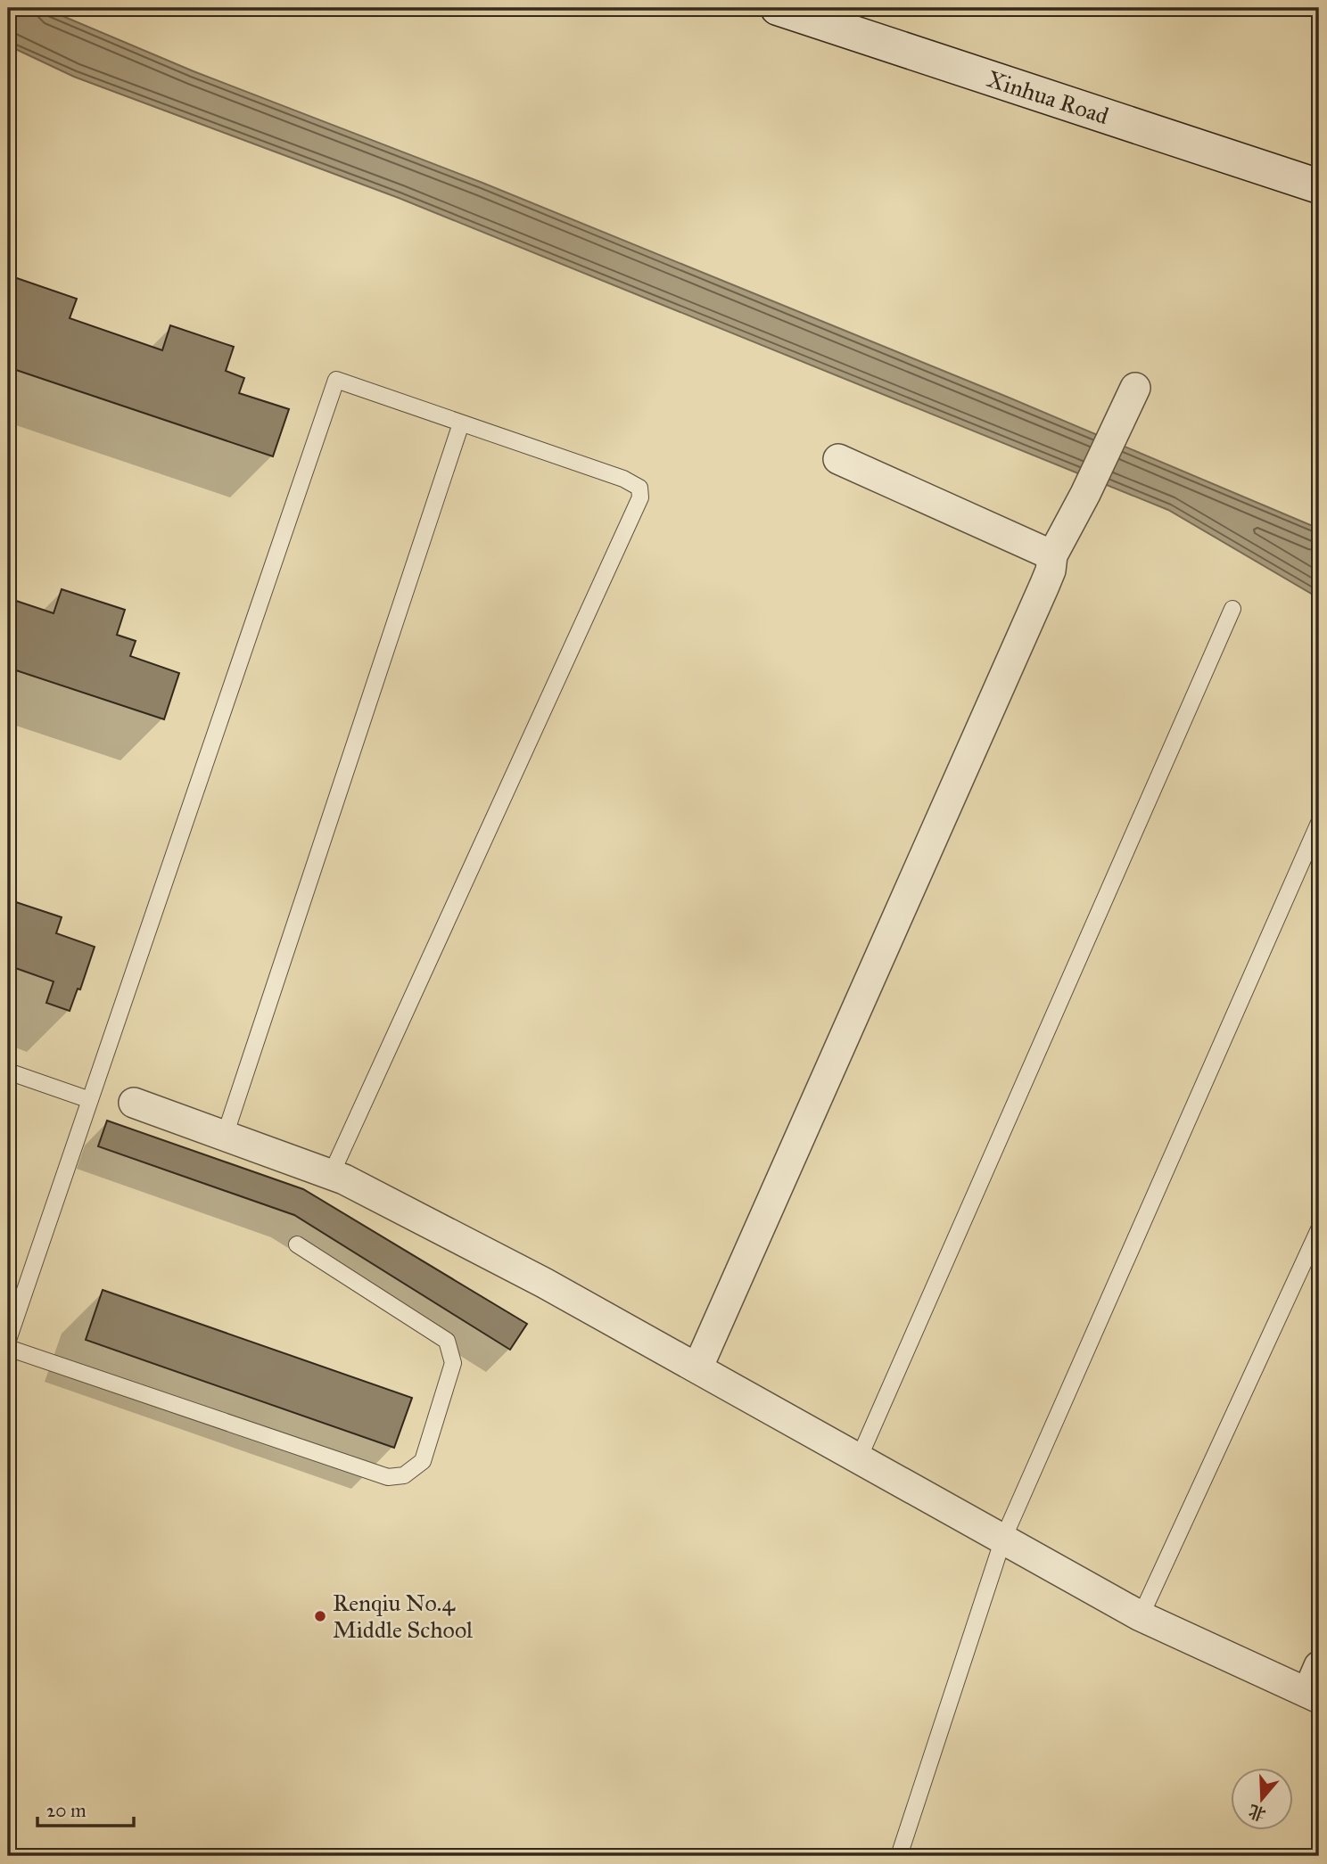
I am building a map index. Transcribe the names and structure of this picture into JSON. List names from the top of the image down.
{
  "streets": {
    "main road": ["Xinhua Road"]
  },
  "places": ["Renqiu No.4 Middle School"],
  "scale_bar": "20 m",
  "north": "bottom"
}
